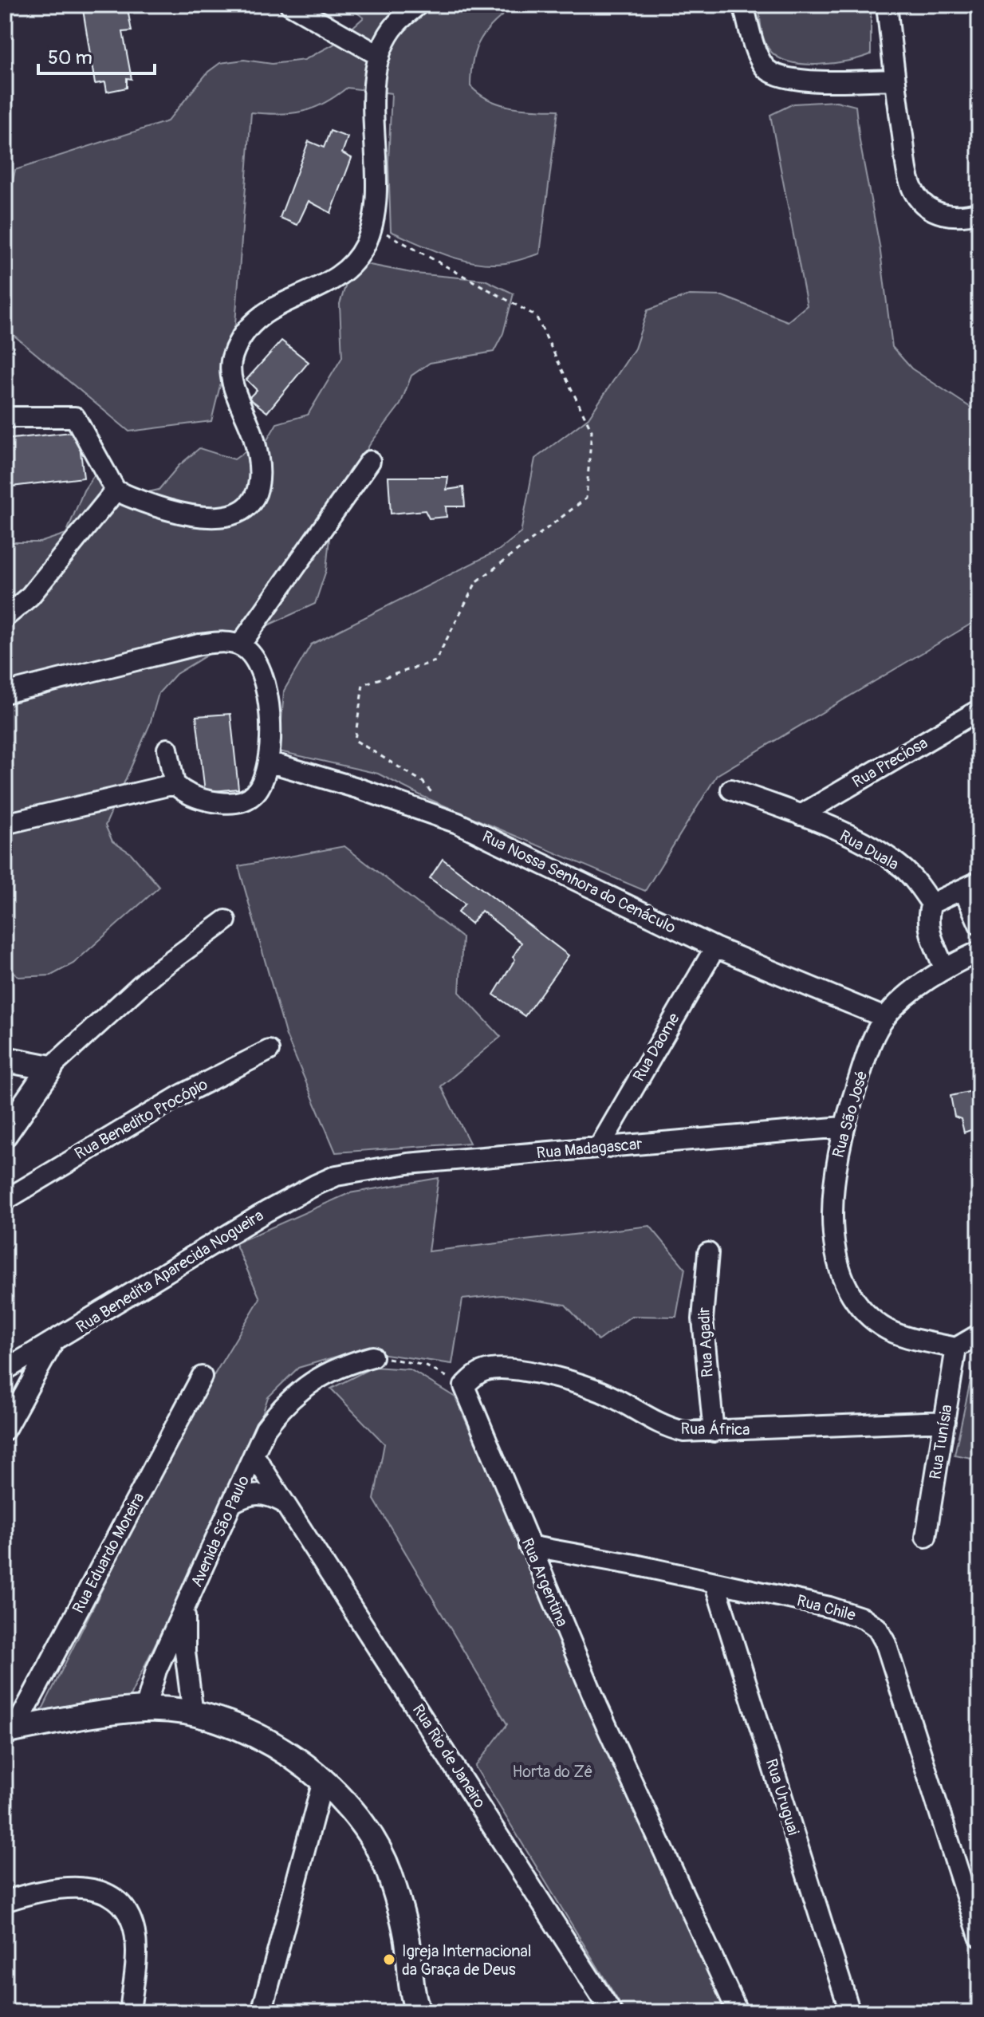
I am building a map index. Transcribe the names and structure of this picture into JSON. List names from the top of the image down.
{
  "streets": {
    "street": [
      "Rua Preciosa",
      "Rua Duala",
      "Rua Nossa Senhora do Cenáculo",
      "Rua Daome",
      "Rua São José",
      "Rua Benedito Procópio",
      "Rua Madagascar",
      "Rua Benedita Aparecida Nogueira",
      "Rua Agadir",
      "Rua África",
      "Rua Tunísia",
      "Avenida São Paulo",
      "Rua Eduardo Moreira",
      "Rua Argentina",
      "Rua Chile",
      "Rua Rio de Janeiro",
      "Rua Uruguai"
    ]
  },
  "crossings": [
    ["Rua Preciosa", "Rua Duala"],
    ["Rua Nossa Senhora do Cenáculo", "Rua Daome"],
    ["Rua Nossa Senhora do Cenáculo", "Rua São José"],
    ["Rua Daome", "Rua Madagascar"],
    ["Rua São José", "Rua Madagascar"],
    ["Rua São José", "Rua Tunísia"],
    ["Rua Madagascar", "Rua Benedita Aparecida Nogueira"],
    ["Rua Agadir", "Rua África"],
    ["Rua África", "Rua Tunísia"],
    ["Rua África", "Rua Argentina"],
    ["Avenida São Paulo", "Rua Rio de Janeiro"],
    ["Rua Argentina", "Rua Chile"],
    ["Rua Chile", "Rua Uruguai"]
  ],
  "parks": ["Horta do Zê"],
  "places": ["Igreja Internacional da Graça de Deus"],
  "scale_bar": "50 m"
}
